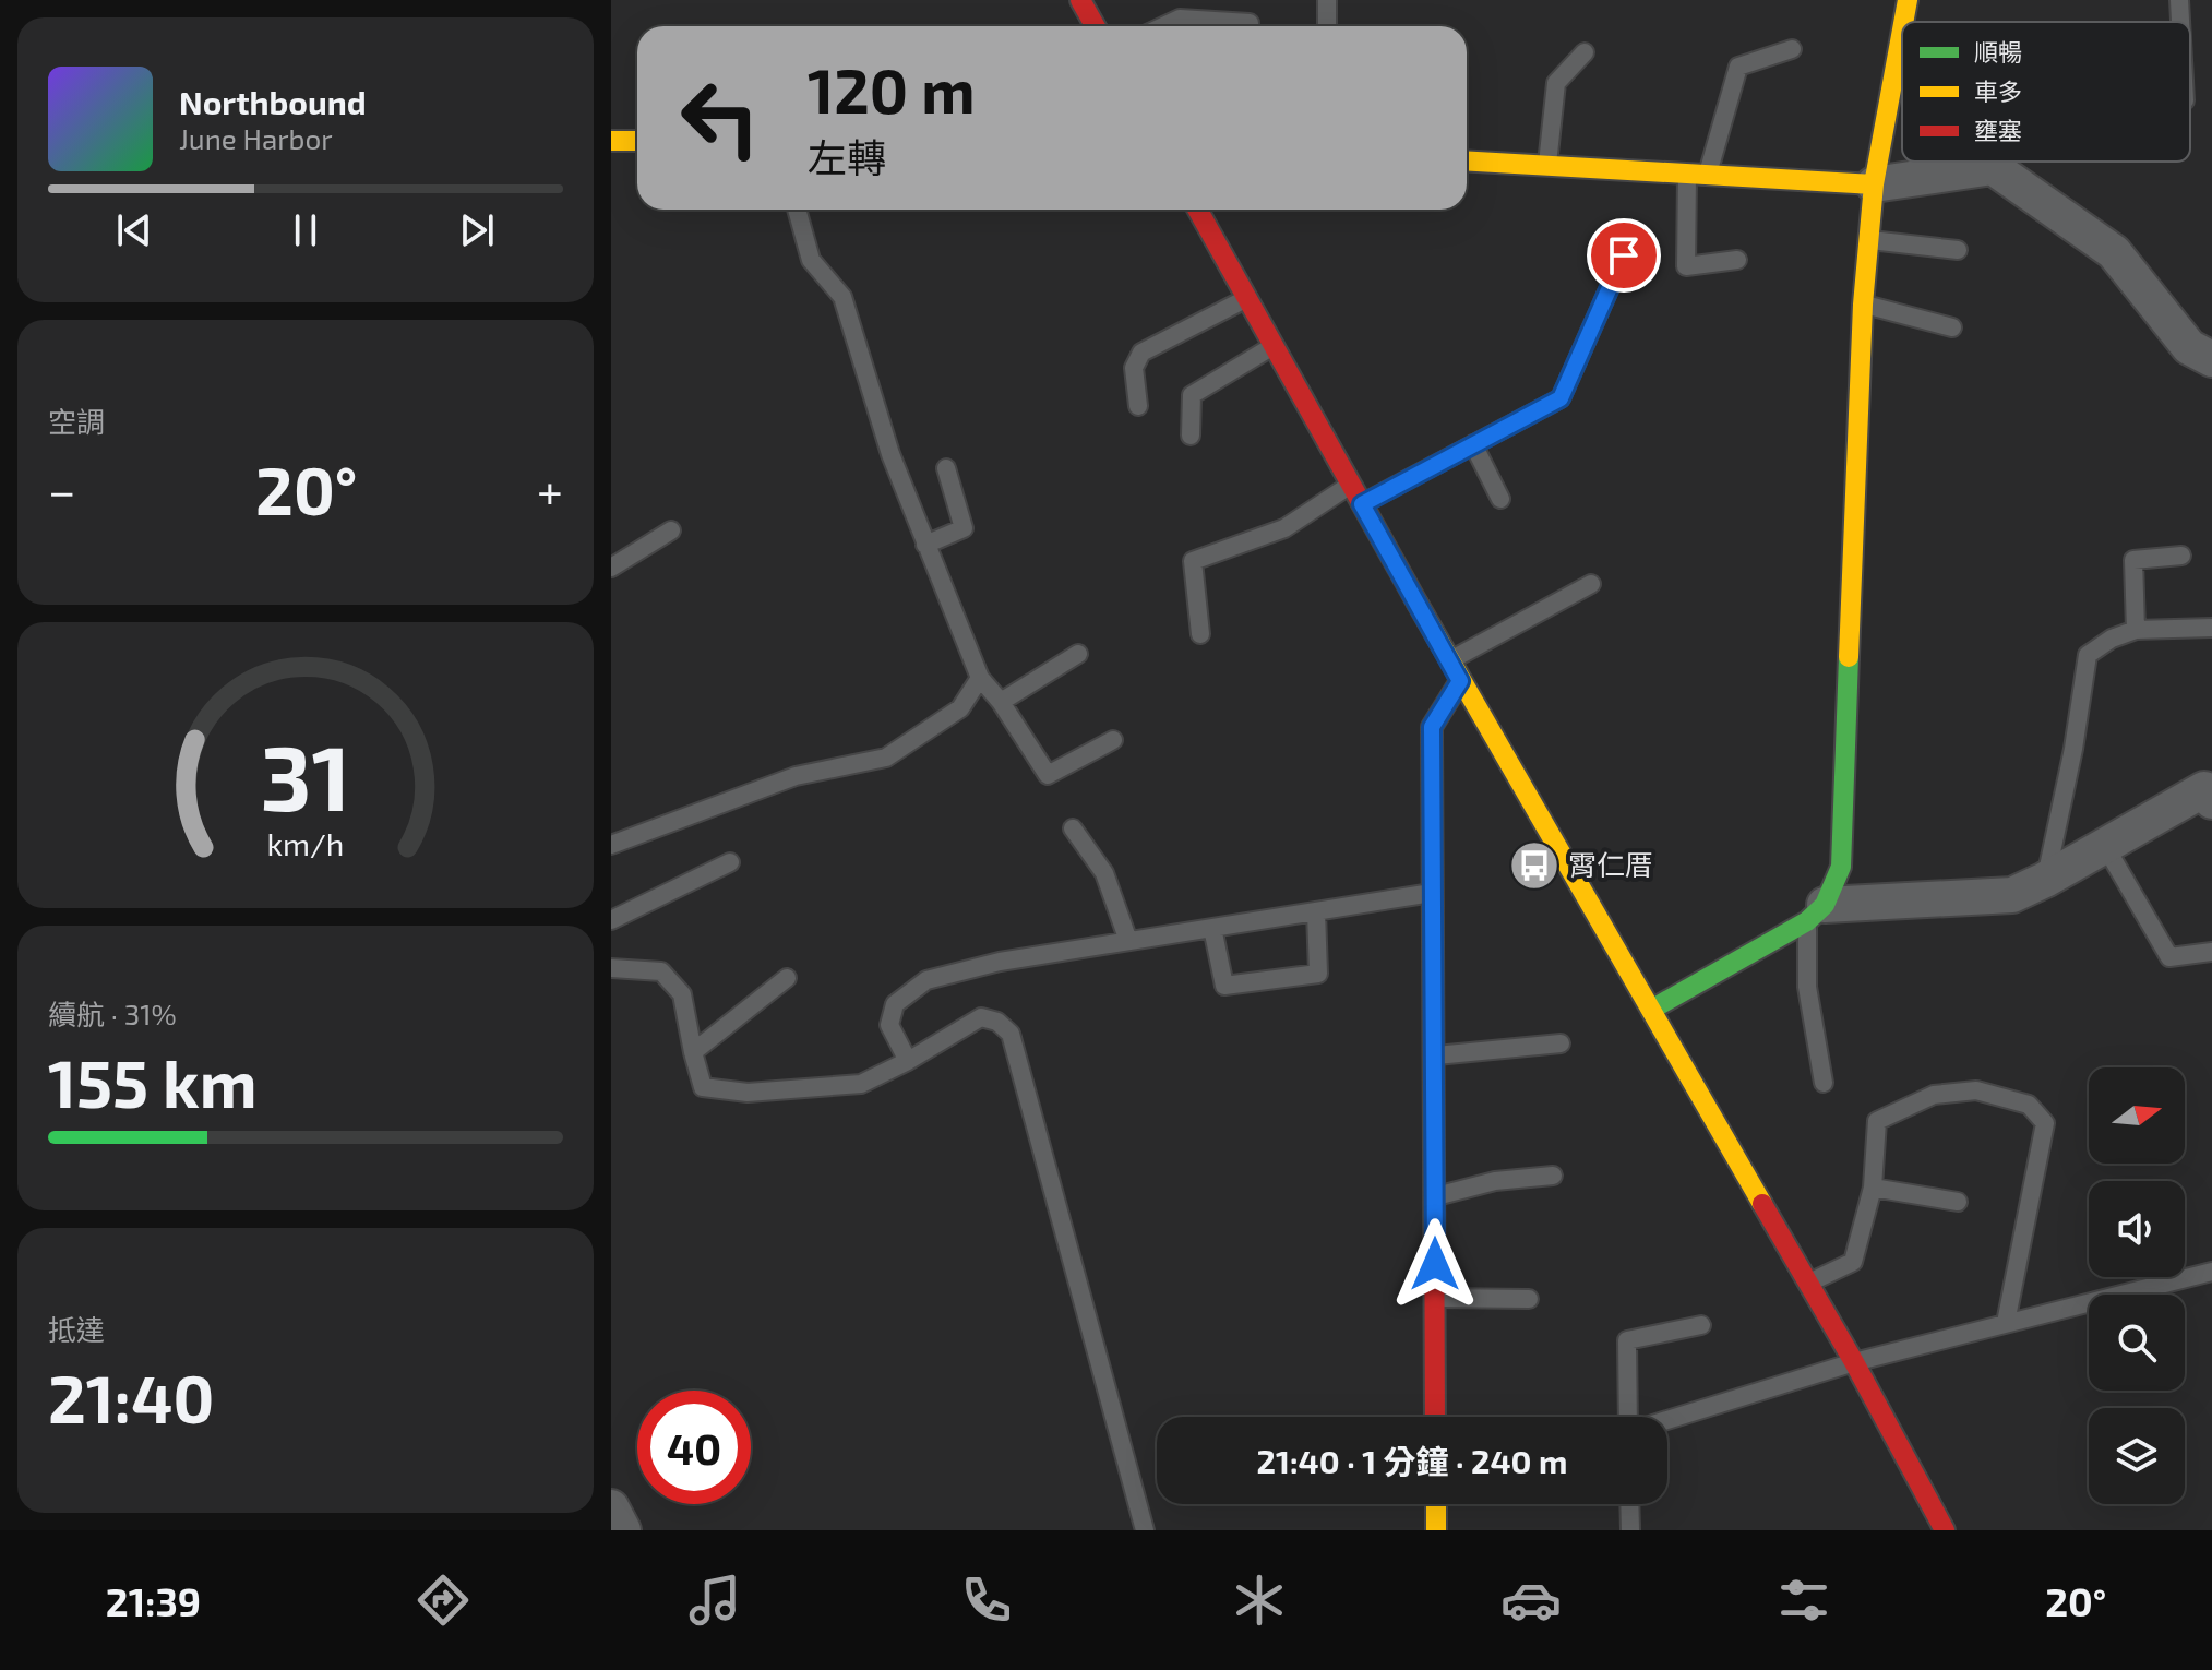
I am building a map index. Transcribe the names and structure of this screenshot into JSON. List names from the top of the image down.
{
  "places": {
    "bus stop": ["霄仁厝"]
  },
  "legend": ["順暢", "車多", "壅塞"],
  "north": "right",
  "page": {
    "turn": ["120 m", "左轉"],
    "song": ["Northbound", "June Harbor"],
    "tile": [
      "空調",
      ["續航 · 31%", "155 km"],
      ["抵達", "21:40"]
    ],
    "heat": ["−", "20°", "+"],
    "limit": "40",
    "trip": "21:40 · 1 分鐘 · 240 m",
    "tabs": ["21:39", "20°"],
    "gauge": ["31", "km/h"]
  }
}
